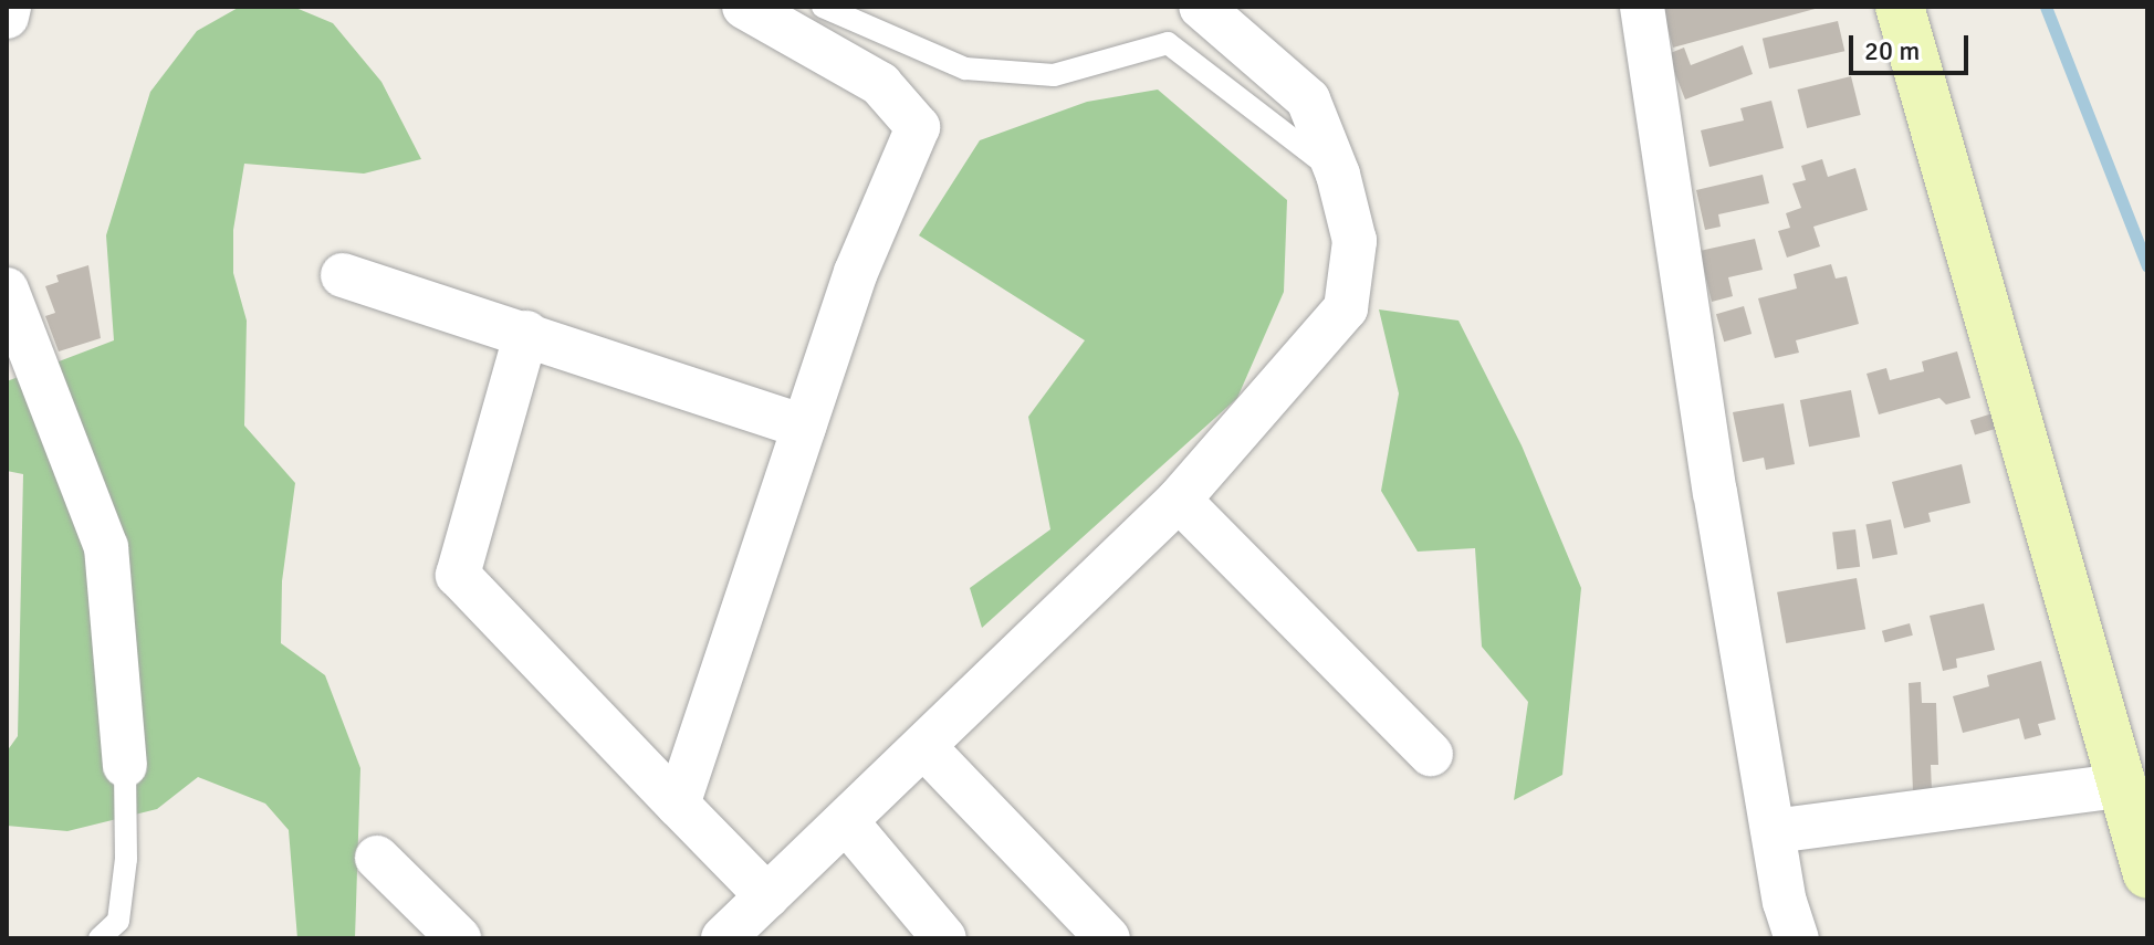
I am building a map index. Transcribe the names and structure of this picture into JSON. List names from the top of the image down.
{
  "scale_bar": "20 m"
}
